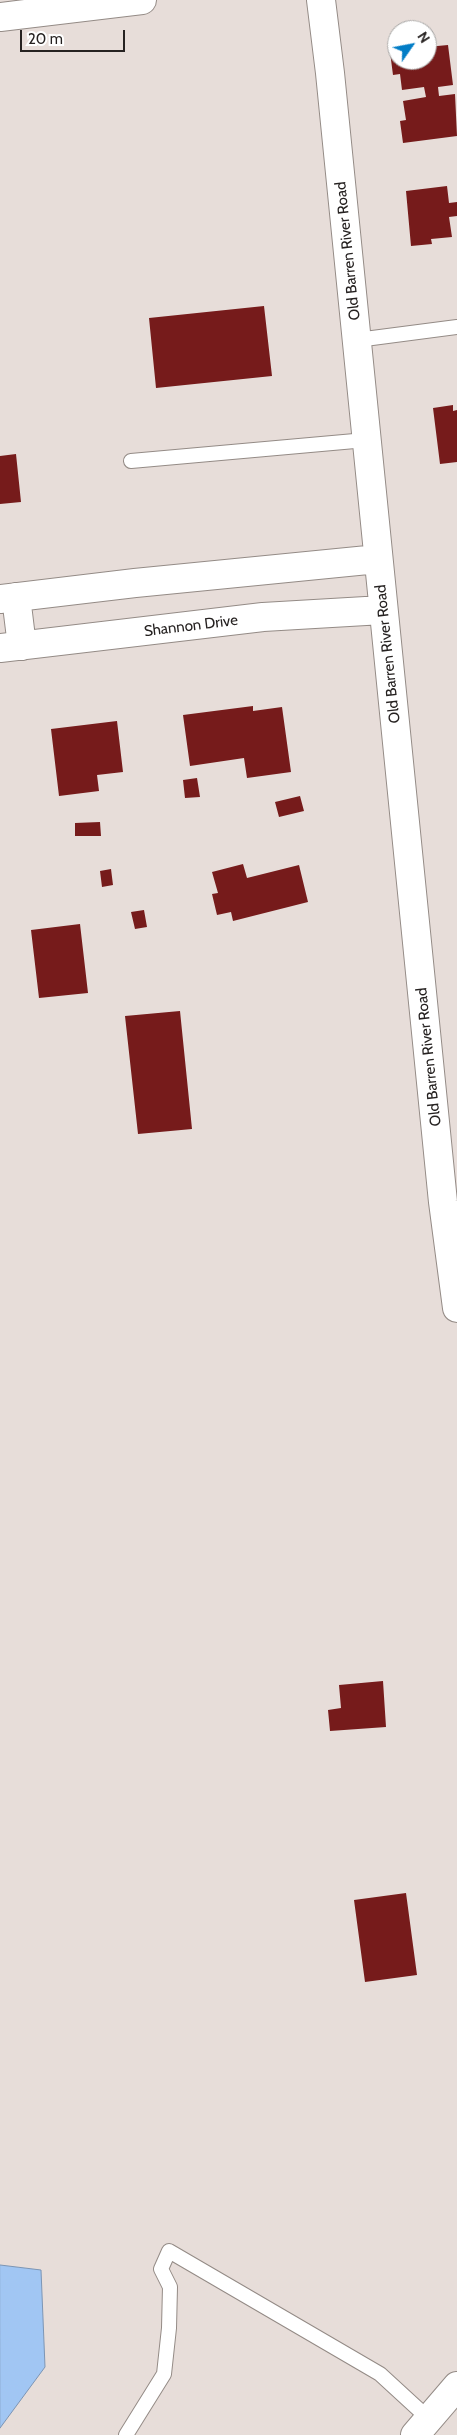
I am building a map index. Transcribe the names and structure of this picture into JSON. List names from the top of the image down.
{
  "streets": {
    "street": ["Old Barren River Road", "Shannon Drive"]
  },
  "crossings": [
    ["Old Barren River Road", "Shannon Drive"]
  ],
  "scale_bar": "20 m",
  "north": "top right"
}
